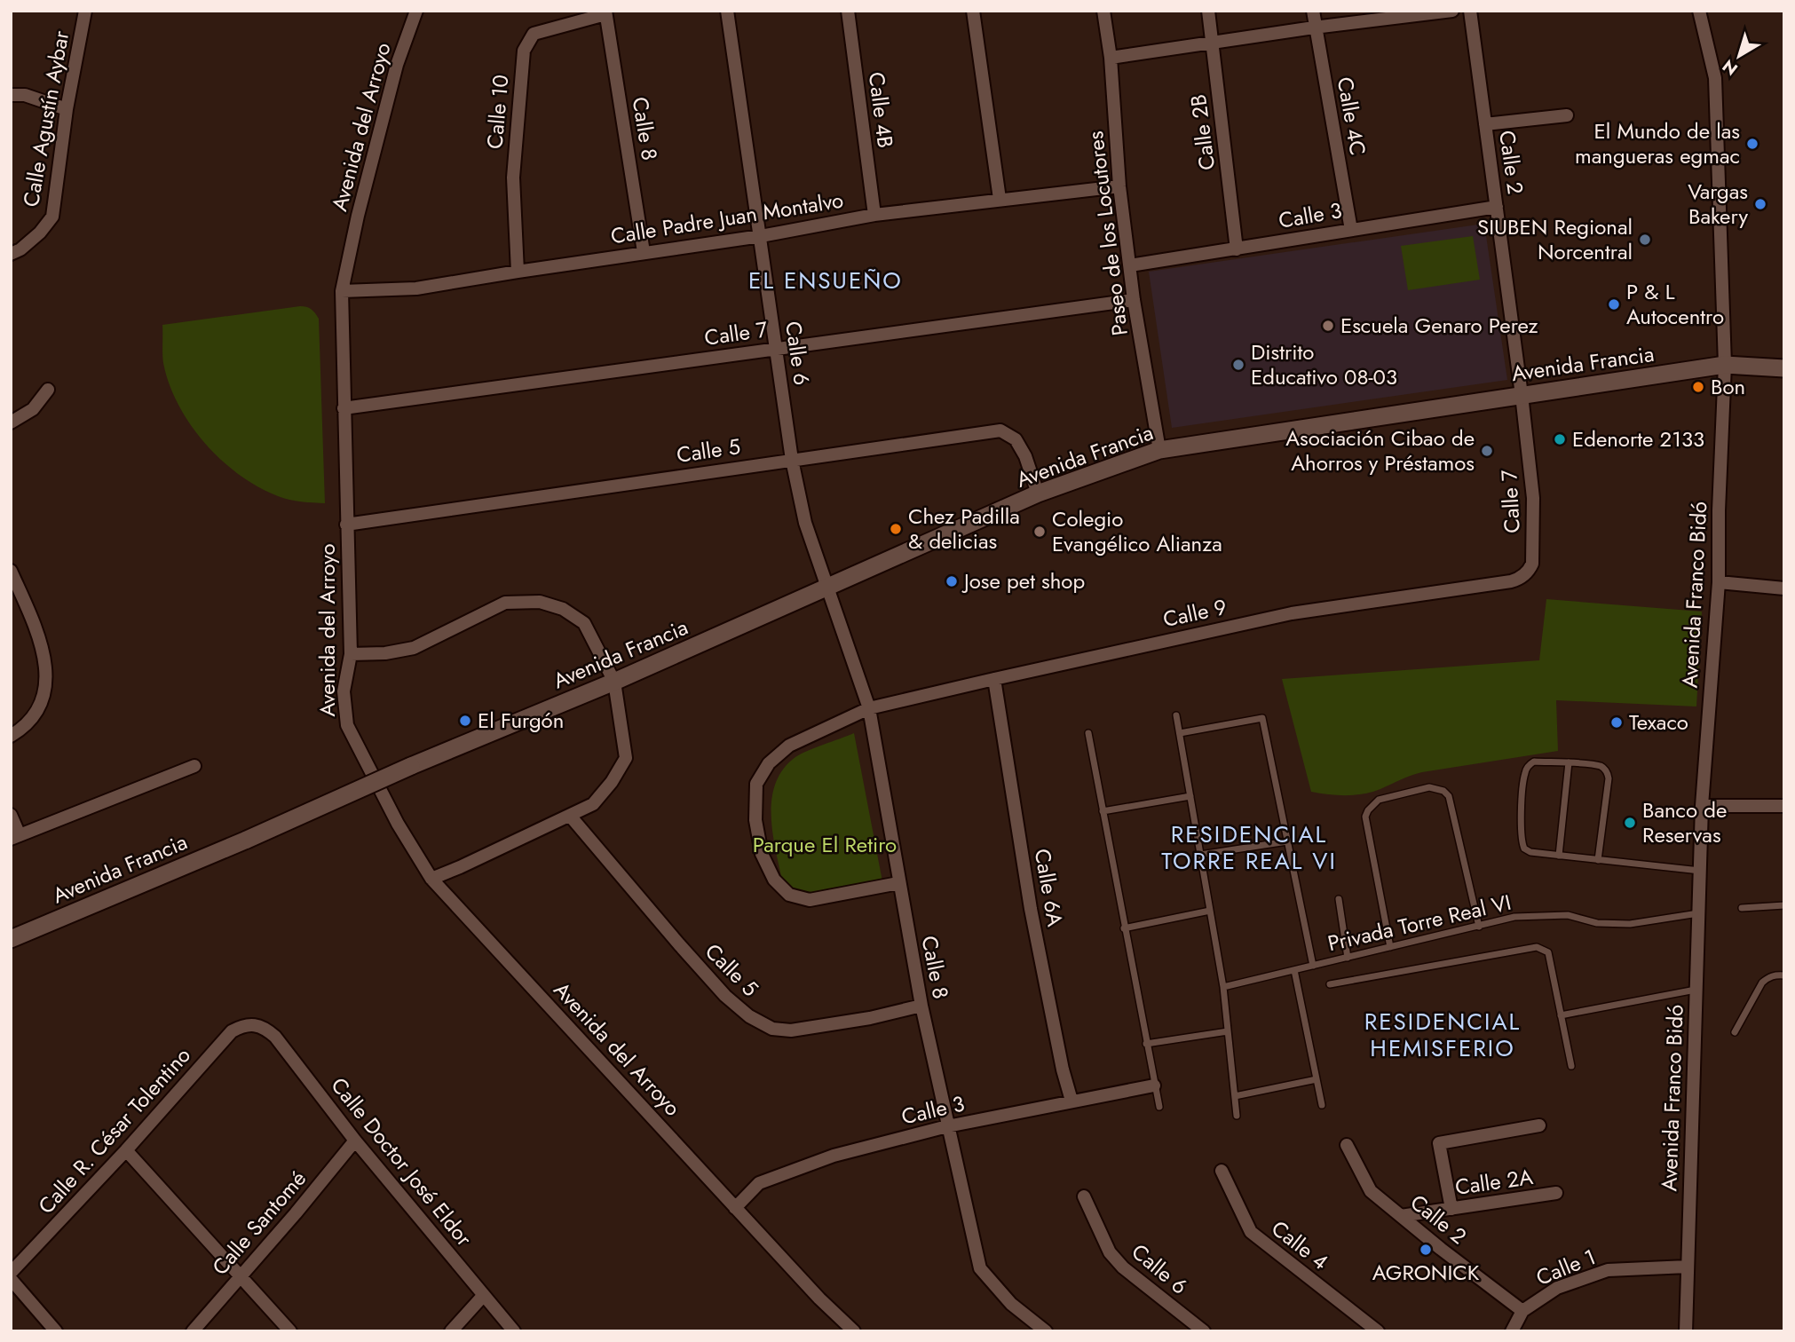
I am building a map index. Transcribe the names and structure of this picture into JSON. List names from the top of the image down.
{
  "streets": {
    "main road": ["Avenida Francia"],
    "street": [
      "Calle 4B",
      "Calle 10",
      "Calle 4C",
      "Calle Agustín Aybar",
      "Avenida del Arroyo",
      "Calle 8",
      "Calle 2B",
      "Calle 2",
      "Calle 3",
      "Calle Padre Juan Montalvo",
      "Paseo de los Locutores",
      "Calle 7",
      "Calle 6",
      "Calle 5",
      "Avenida Franco Bidó",
      "Calle 9",
      "Calle 6A",
      "Calle R. César Tolentino",
      "Calle Doctor José Eldor",
      "Calle 2A",
      "Calle Santomé",
      "Calle 4",
      "Calle 1"
    ],
    "lane": ["Privada Torre Real VI"]
  },
  "crossings": [
    ["Calle 4B", "Calle Padre Juan Montalvo"],
    ["Calle 10", "Calle 8"],
    ["Calle 10", "Calle Padre Juan Montalvo"],
    ["Calle 4C", "Calle 3"],
    ["Avenida del Arroyo", "Calle 3"],
    ["Avenida del Arroyo", "Calle Padre Juan Montalvo"],
    ["Avenida del Arroyo", "Calle 7"],
    ["Avenida del Arroyo", "Calle 5"],
    ["Calle 8", "Calle 3"],
    ["Calle 8", "Calle Padre Juan Montalvo"],
    ["Calle 8", "Calle 6"],
    ["Calle 8", "Avenida Francia"],
    ["Calle 8", "Calle 5"],
    ["Calle 8", "Calle 9"],
    ["Calle 2B", "Calle 3"],
    ["Calle 2", "Calle 3"],
    ["Calle 2", "Calle 7"],
    ["Calle 2", "Avenida Francia"],
    ["Calle 2", "Calle 2A"],
    ["Calle 2", "Calle 1"],
    ["Calle 3", "Paseo de los Locutores"],
    ["Calle 3", "Calle 6A"],
    ["Calle Padre Juan Montalvo", "Paseo de los Locutores"],
    ["Calle Padre Juan Montalvo", "Calle 6"],
    ["Paseo de los Locutores", "Calle 7"],
    ["Paseo de los Locutores", "Avenida Francia"],
    ["Calle 7", "Calle 6"],
    ["Calle 7", "Avenida Francia"],
    ["Calle 7", "Calle 9"],
    ["Calle 6", "Avenida Francia"],
    ["Calle 6", "Calle 5"],
    ["Avenida Francia", "Calle 5"],
    ["Avenida Francia", "Avenida Franco Bidó"],
    ["Avenida Franco Bidó", "Privada Torre Real VI"],
    ["Avenida Franco Bidó", "Calle 1"],
    ["Calle 9", "Calle 6A"],
    ["Calle R. César Tolentino", "Calle Doctor José Eldor"],
    ["Calle Doctor José Eldor", "Calle Santomé"]
  ],
  "districts": ["EL ENSUEÑO", "RESIDENCIAL TORRE REAL VI", "RESIDENCIAL HEMISFERIO"],
  "parks": ["Parque El Retiro"],
  "places": [
    "El Mundo de las mangueras egmac",
    "Vargas Bakery",
    "SIUBEN Regional Norcentral",
    "P & L Autocentro",
    "Escuela Genaro Perez",
    "Distrito Educativo 08-03",
    "Bon",
    "Edenorte 2133",
    "Asociación Cibao de Ahorros y Préstamos",
    "Chez Padilla & delicias",
    "Colegio Evangélico Alianza",
    "Jose pet shop",
    "El Furgón",
    "Texaco",
    "Banco de Reservas",
    "AGRONICK"
  ],
  "north": "bottom left"
}
